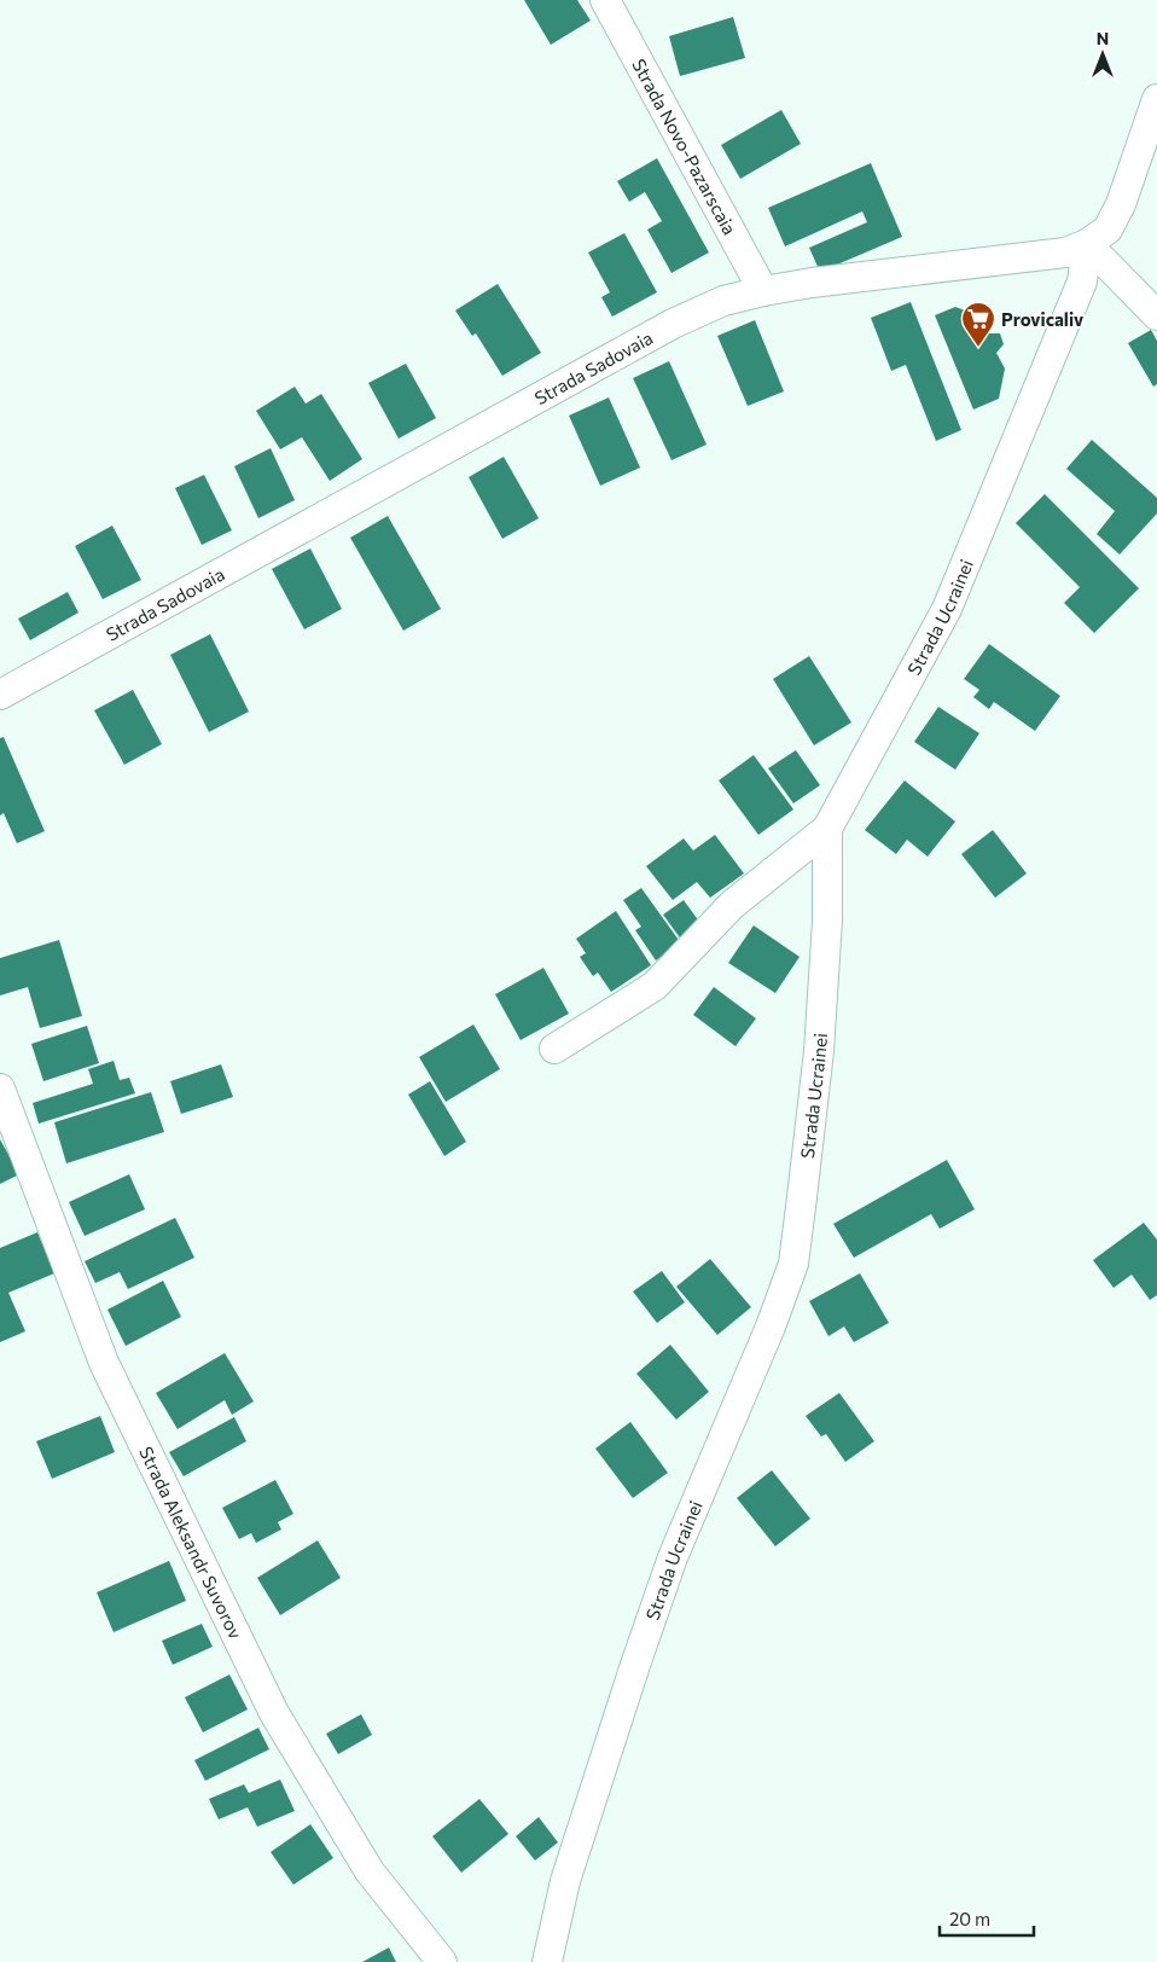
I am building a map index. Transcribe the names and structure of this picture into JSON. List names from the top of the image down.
{
  "streets": {
    "street": [
      "Strada Novo-Pazarscaia",
      "Strada Sadovaia",
      "Strada Ucrainei",
      "Strada Aleksandr Suvorov"
    ]
  },
  "crossings": [
    ["Strada Novo-Pazarscaia", "Strada Sadovaia"],
    ["Strada Sadovaia", "Strada Ucrainei"]
  ],
  "places": {
    "supermarket": ["Provicaliv"]
  },
  "scale_bar": "20 m",
  "north": "top"
}
